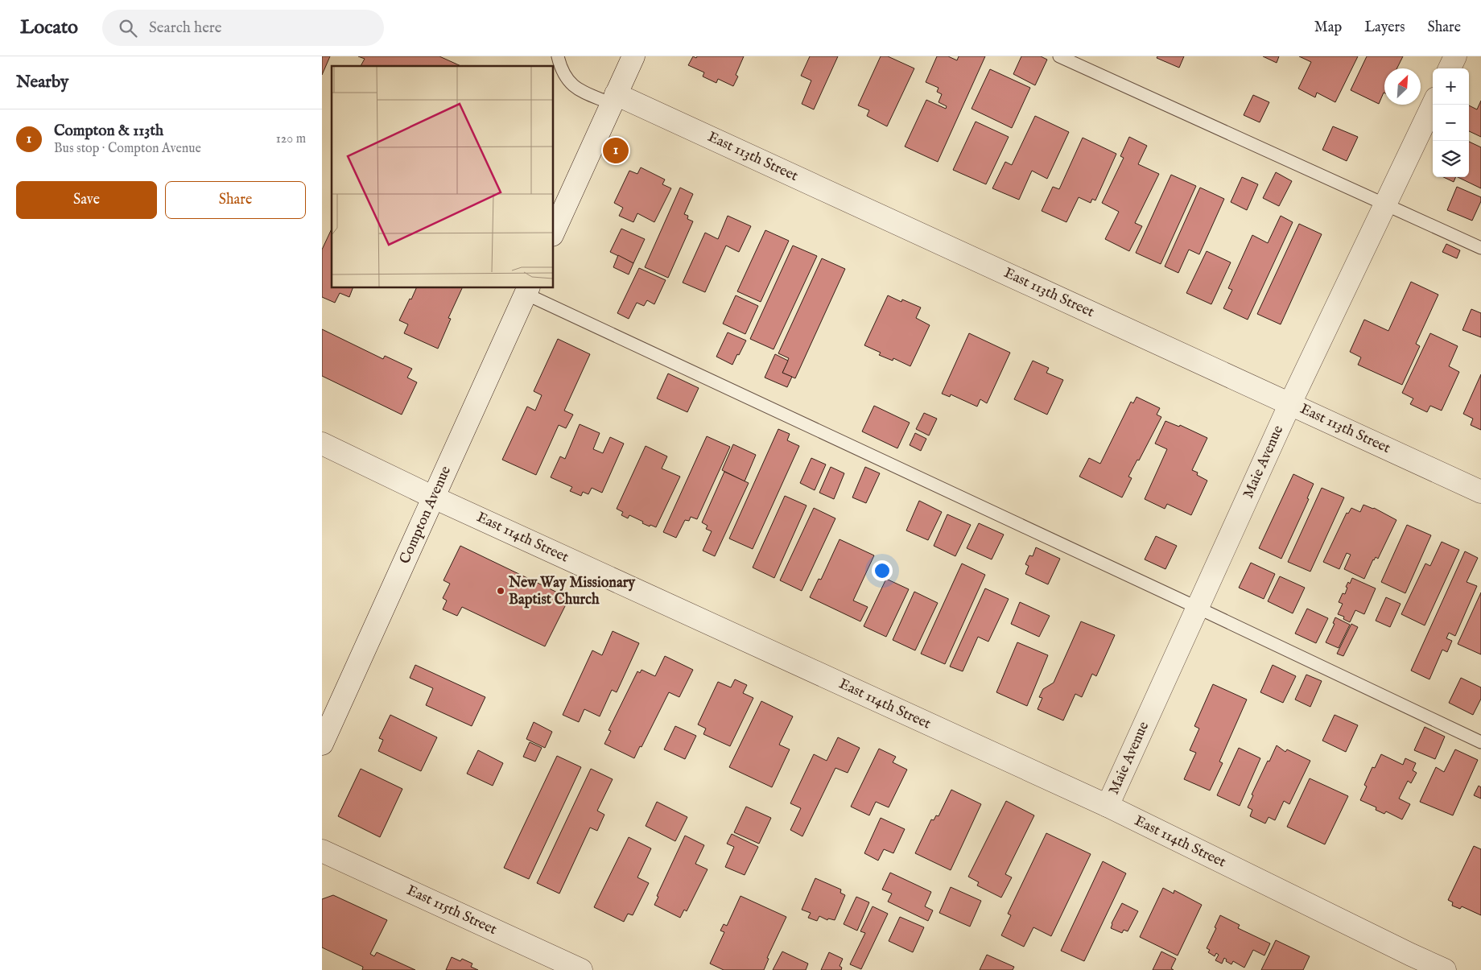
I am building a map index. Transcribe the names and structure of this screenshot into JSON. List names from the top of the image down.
{
  "streets": {
    "street": [
      "East 113th Street",
      "Maie Avenue",
      "Compton Avenue",
      "East 114th Street",
      "East 115th Street"
    ]
  },
  "crossings": [
    ["East 113th Street", "Maie Avenue"],
    ["Maie Avenue", "East 114th Street"],
    ["Compton Avenue", "East 114th Street"]
  ],
  "places": ["New Way Missionary Baptist Church"],
  "north": "top right",
  "page": {
    "header": "Locato",
    "search": "Search here",
    "nav": ["Map", "Layers", "Share"],
    "heading": "Nearby",
    "map_buttons": ["+", "−"],
    "list": [
      {
        "mark": "1",
        "name": "Compton & 113th",
        "note": "Bus stop · Compton Avenue",
        "value": "120 m"
      }
    ],
    "pins": "1",
    "buttons": ["Save", "Share"]
  }
}
